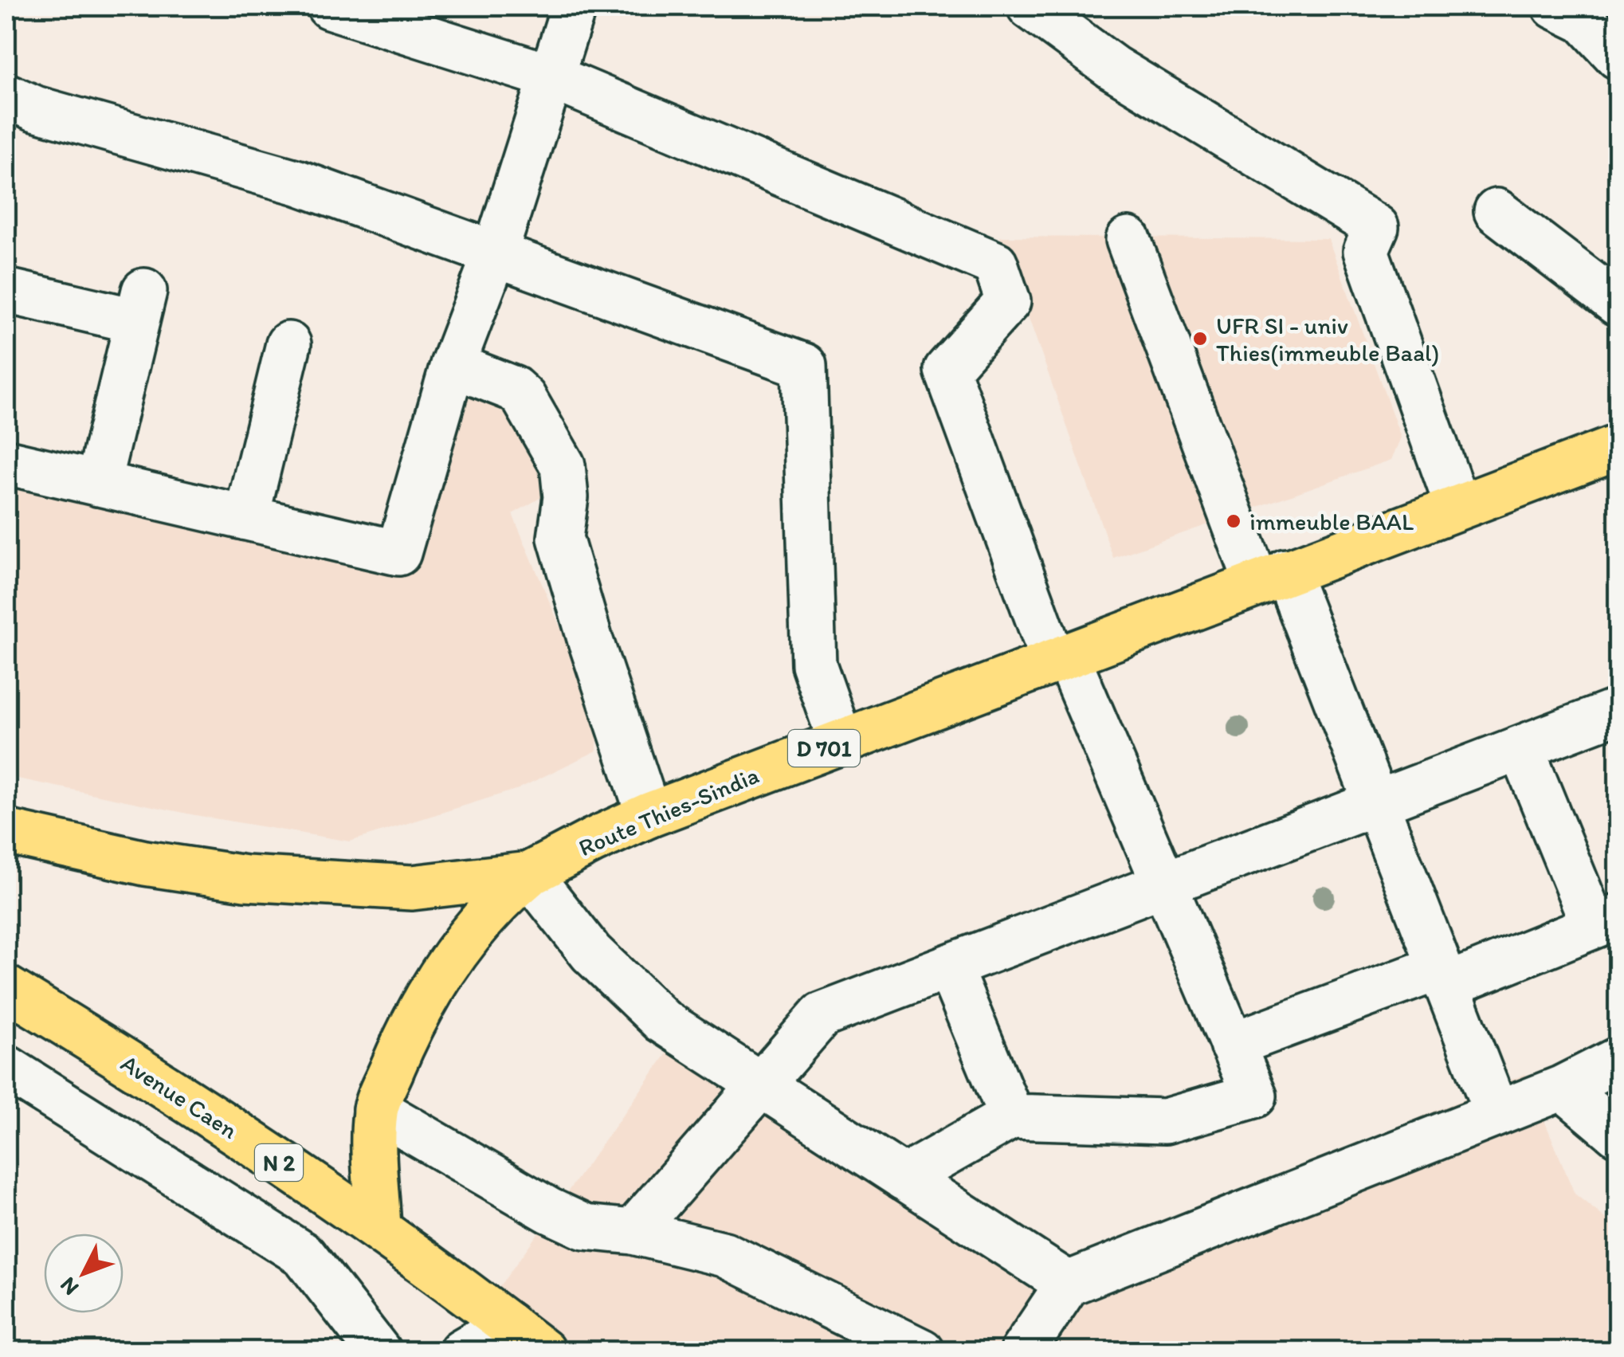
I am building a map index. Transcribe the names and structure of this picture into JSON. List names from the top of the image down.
{
  "streets": {
    "main road": [
      "D 701",
      "Route Thies-Sindia",
      "Avenue Caen",
      "N 2"
    ]
  },
  "places": ["UFR SI - univ Thies(immeuble Baal)", "immeuble BAAL"],
  "north": "bottom left"
}
